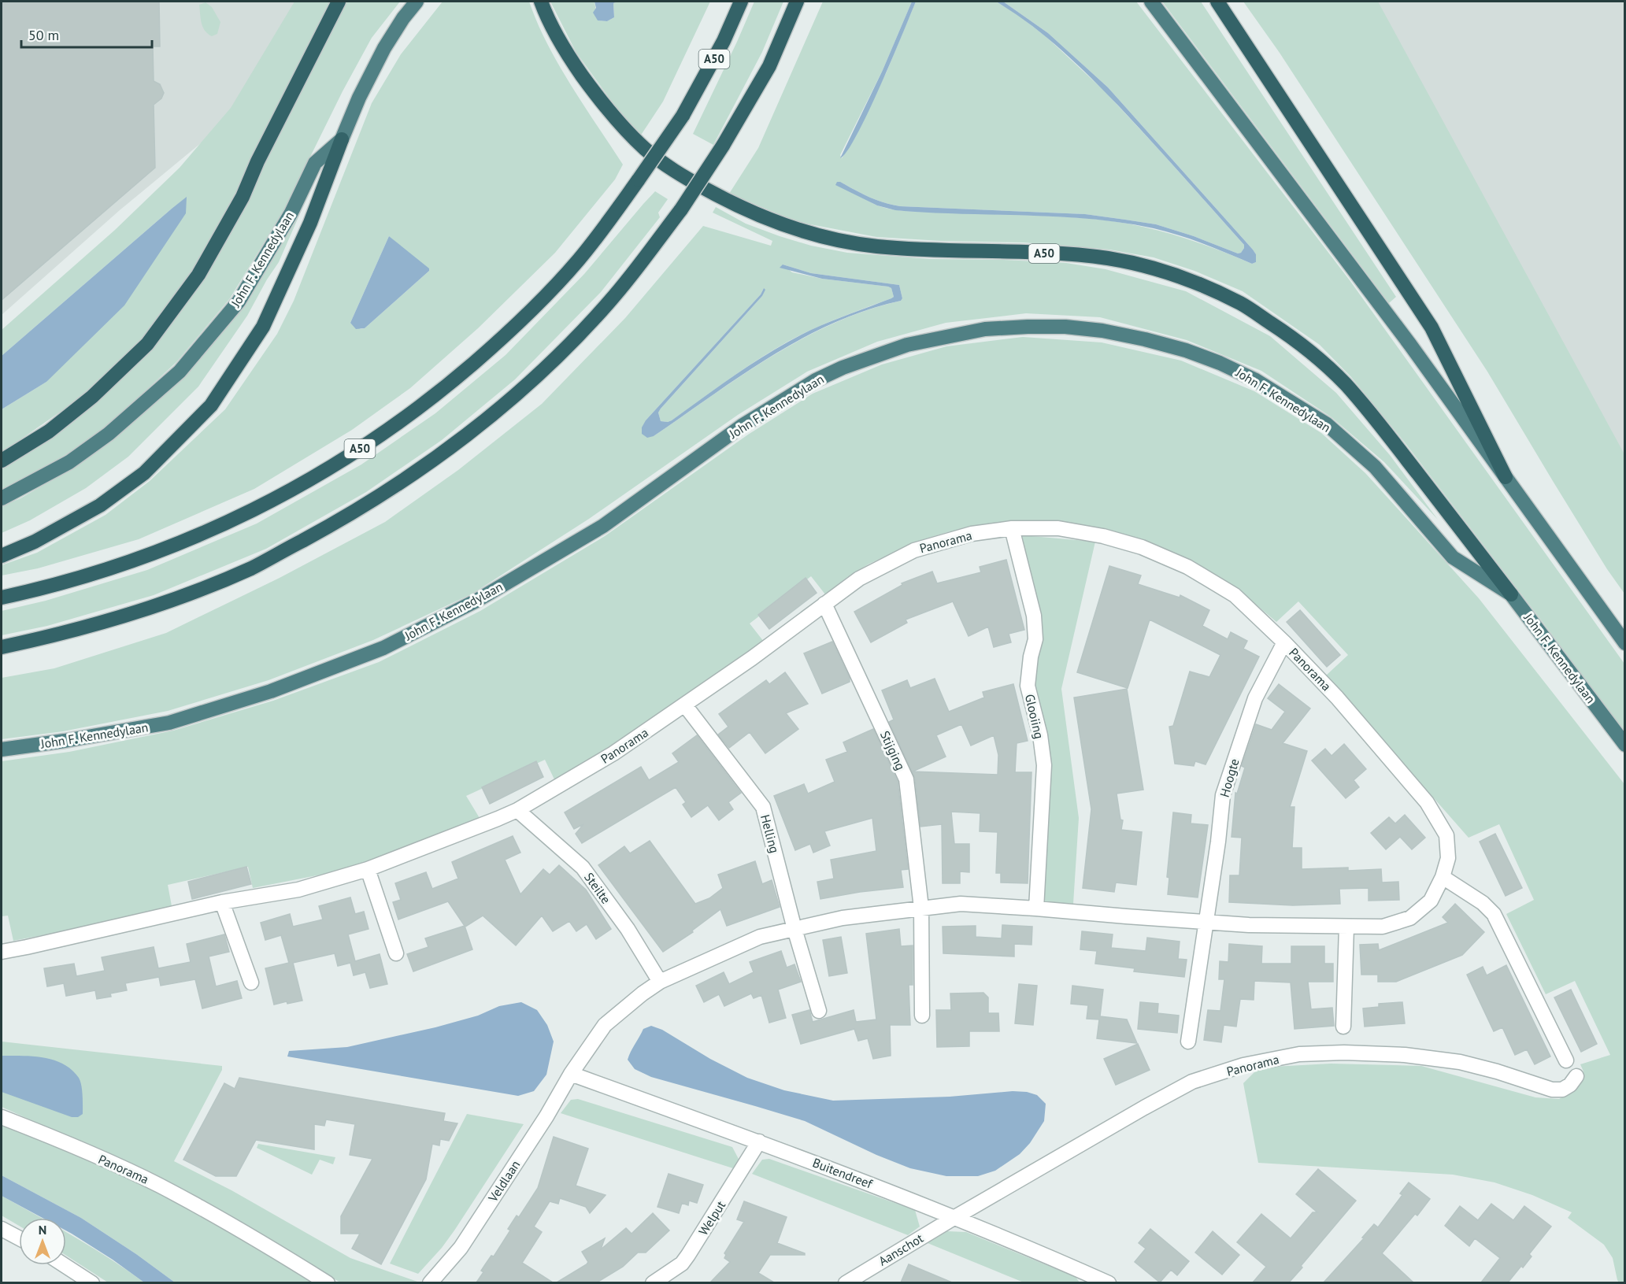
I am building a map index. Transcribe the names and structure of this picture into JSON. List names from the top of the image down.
{
  "streets": {
    "highway": ["A50", "John F. Kennedylaan"],
    "street": [
      "Panorama",
      "Glooiing",
      "Stijging",
      "Hoogte",
      "Helling",
      "Steilte",
      "Buitendreef",
      "Veldlaan",
      "Welput",
      "Aanschot"
    ]
  },
  "crossings": [
    ["A50", "John F. Kennedylaan"],
    ["Panorama", "Glooiing"],
    ["Panorama", "Stijging"],
    ["Panorama", "Hoogte"],
    ["Panorama", "Helling"],
    ["Panorama", "Steilte"],
    ["Panorama", "Buitendreef"],
    ["Panorama", "Veldlaan"],
    ["Panorama", "Aanschot"],
    ["Buitendreef", "Veldlaan"],
    ["Buitendreef", "Welput"],
    ["Buitendreef", "Aanschot"]
  ],
  "scale_bar": "50 m",
  "north": "top"
}
